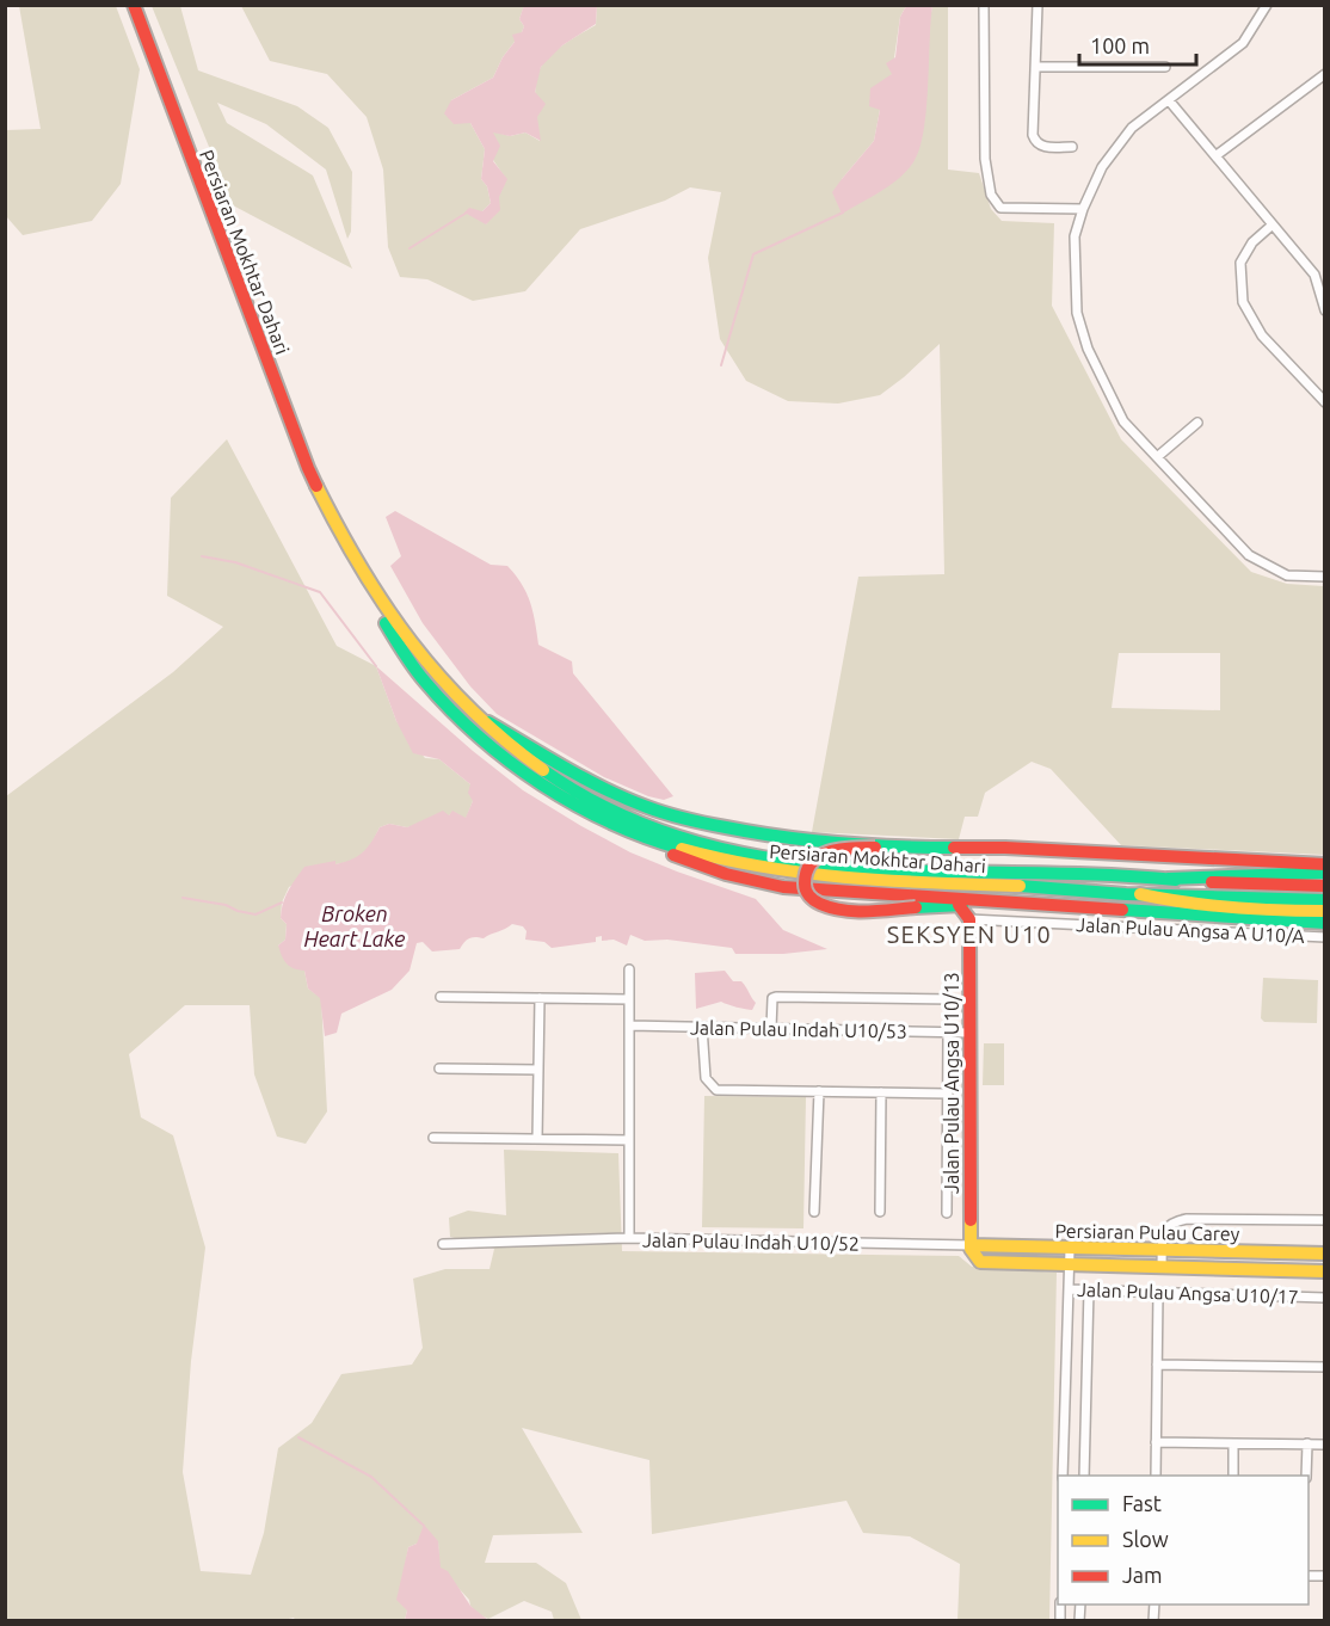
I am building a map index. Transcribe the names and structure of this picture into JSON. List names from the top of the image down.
{
  "streets": {
    "main road": ["Persiaran Mokhtar Dahari", "Jalan Pulau Angsa U10/13", "Persiaran Pulau Carey"],
    "street": [
      "Jalan Pulau Angsa A U10/A",
      "Jalan Pulau Indah U10/53",
      "Jalan Pulau Indah U10/52",
      "Jalan Pulau Angsa U10/17"
    ]
  },
  "crossings": [
    ["Jalan Pulau Angsa A U10/A", "Jalan Pulau Angsa U10/13"],
    ["Jalan Pulau Indah U10/53", "Jalan Pulau Angsa U10/13"],
    ["Jalan Pulau Indah U10/53", "Jalan Pulau Indah U10/52"],
    ["Jalan Pulau Angsa U10/13", "Persiaran Pulau Carey"],
    ["Jalan Pulau Angsa U10/13", "Jalan Pulau Indah U10/52"],
    ["Persiaran Pulau Carey", "Jalan Pulau Indah U10/52"]
  ],
  "districts": ["SEKSYEN U10"],
  "water": ["Broken Heart Lake"],
  "legend": ["Fast", "Slow", "Jam"],
  "scale_bar": "100 m"
}
